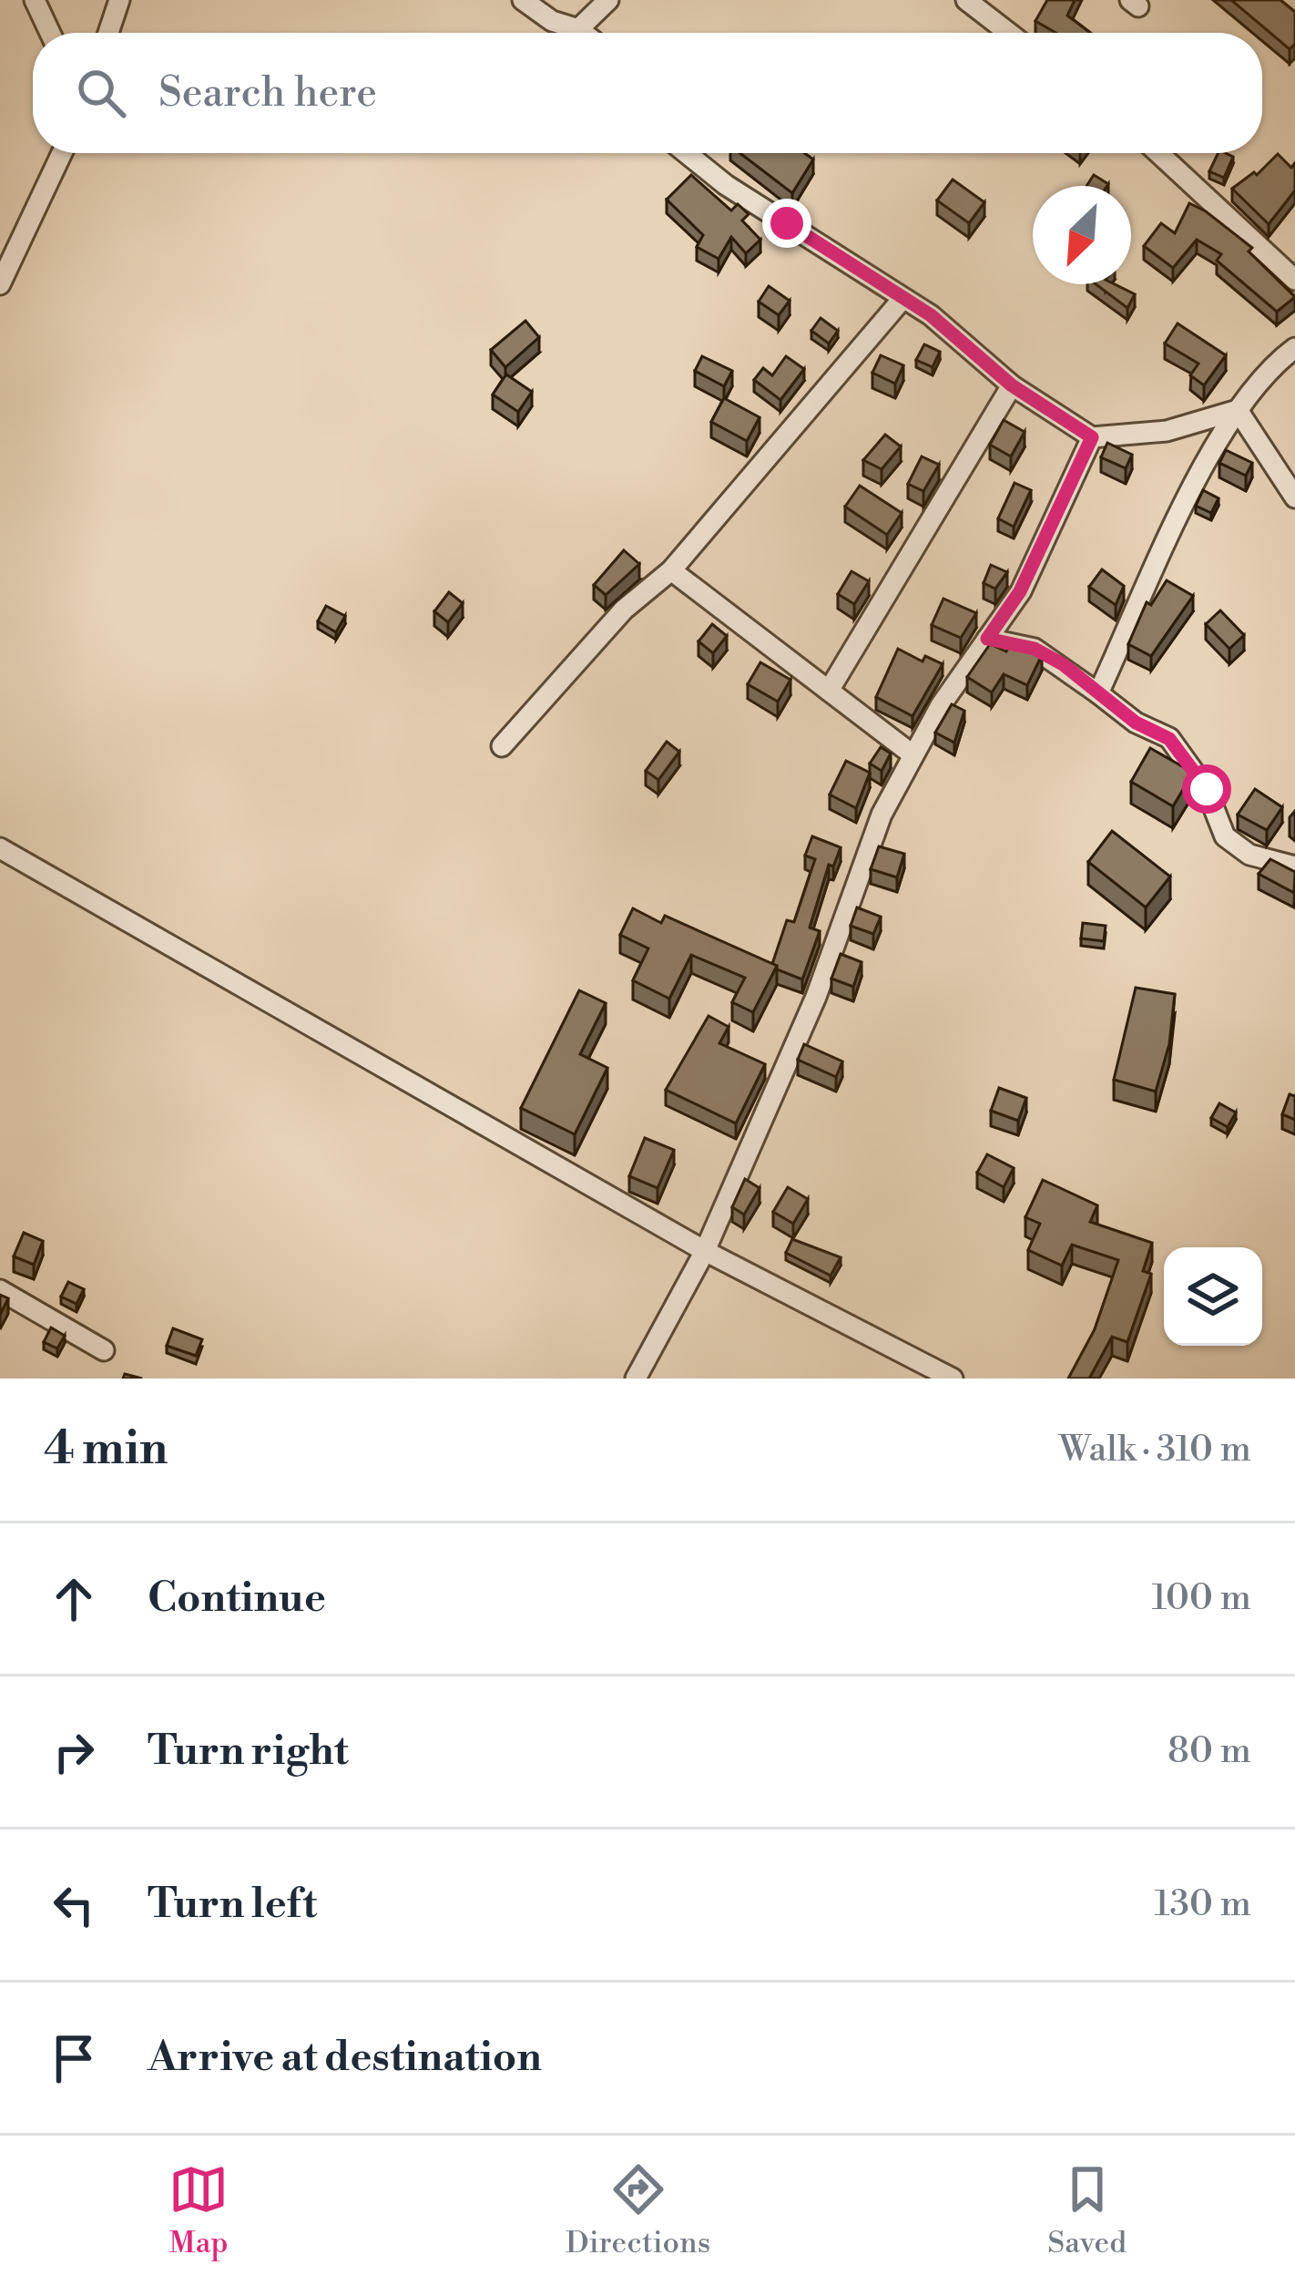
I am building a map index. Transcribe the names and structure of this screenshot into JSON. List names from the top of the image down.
{
  "north": "bottom left",
  "page": {
    "search": "Search here",
    "heading": ["4 min", "Walk · 310 m"],
    "list": [
      ["Continue", "100 m"],
      ["Turn right", "80 m"],
      ["Turn left", "130 m"],
      "Arrive at destination"
    ],
    "nav": ["Map", "Directions", "Saved"]
  }
}
